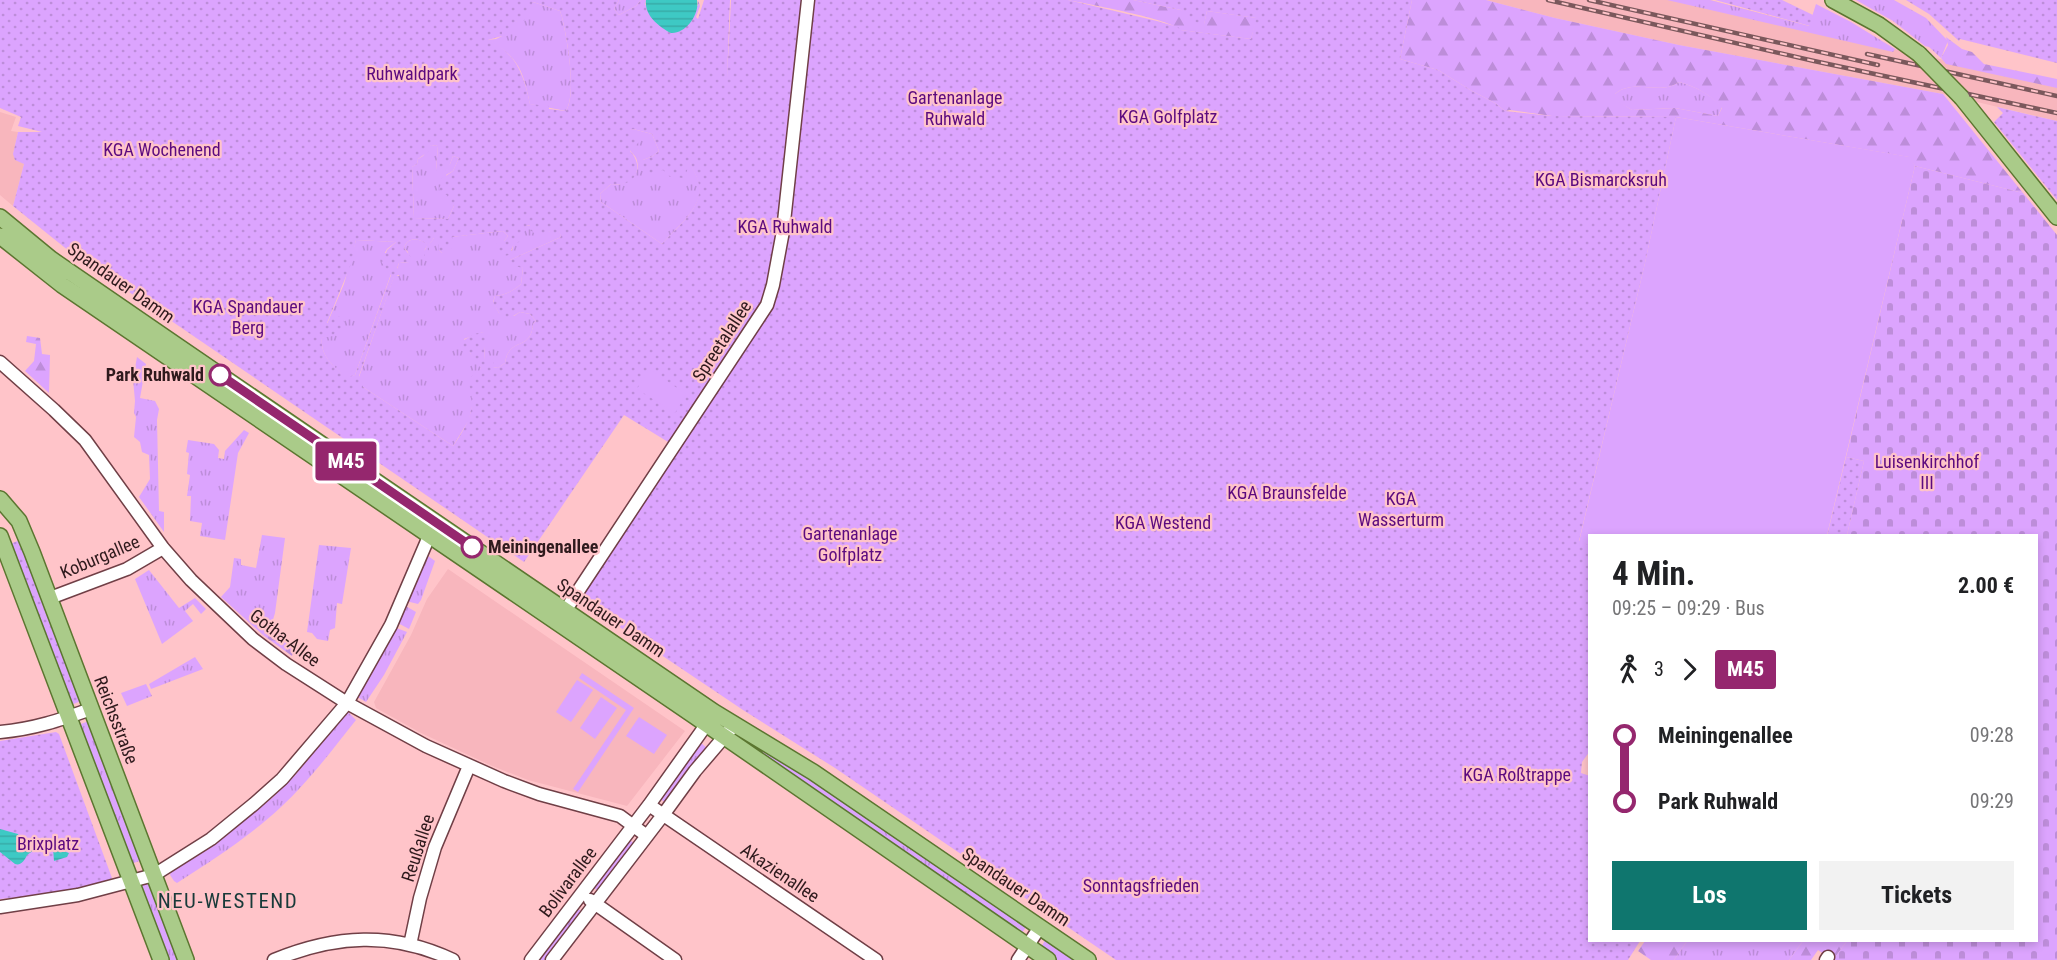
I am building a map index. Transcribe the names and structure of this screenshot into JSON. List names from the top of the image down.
{
  "streets": {
    "main road": ["Spandauer Damm", "Reichsstraße"],
    "street": [
      "Spreetalallee",
      "Koburgallee",
      "Gotha-Allee",
      "Reußallee",
      "Akazienallee",
      "Bolivarallee"
    ]
  },
  "crossings": [
    ["Spandauer Damm", "Spreetalallee"],
    ["Spandauer Damm", "Bolivarallee"],
    ["Koburgallee", "Gotha-Allee"],
    ["Koburgallee", "Reichsstraße"],
    ["Gotha-Allee", "Reußallee"],
    ["Gotha-Allee", "Bolivarallee"],
    ["Akazienallee", "Bolivarallee"]
  ],
  "districts": ["NEU-WESTEND"],
  "parks": [
    "Ruhwaldpark",
    "Gartenanlage Ruhwald",
    "KGA Golfplatz",
    "KGA Wochenend",
    "KGA Bismarcksruh",
    "KGA Ruhwald",
    "KGA Spandauer Berg",
    "Luisenkirchhof III",
    "KGA Braunsfelde",
    "KGA Wasserturm",
    "KGA Westend",
    "Gartenanlage Golfplatz",
    "KGA Roßtrappe",
    "Brixplatz",
    "Sonntagsfrieden"
  ],
  "places": ["Park Ruhwald", "Meiningenallee"],
  "lines": ["bus line M45"],
  "page": {
    "on_map": "M45",
    "heading": ["4 Min.", "09:25 – 09:29 · Bus", "2.00 €"],
    "legs": ["3", "M45"],
    "list": [
      {
        "name": "Meiningenallee",
        "value": "09:28"
      },
      {
        "name": "Park Ruhwald",
        "value": "09:29"
      }
    ],
    "buttons": ["Los", "Tickets"]
  }
}
